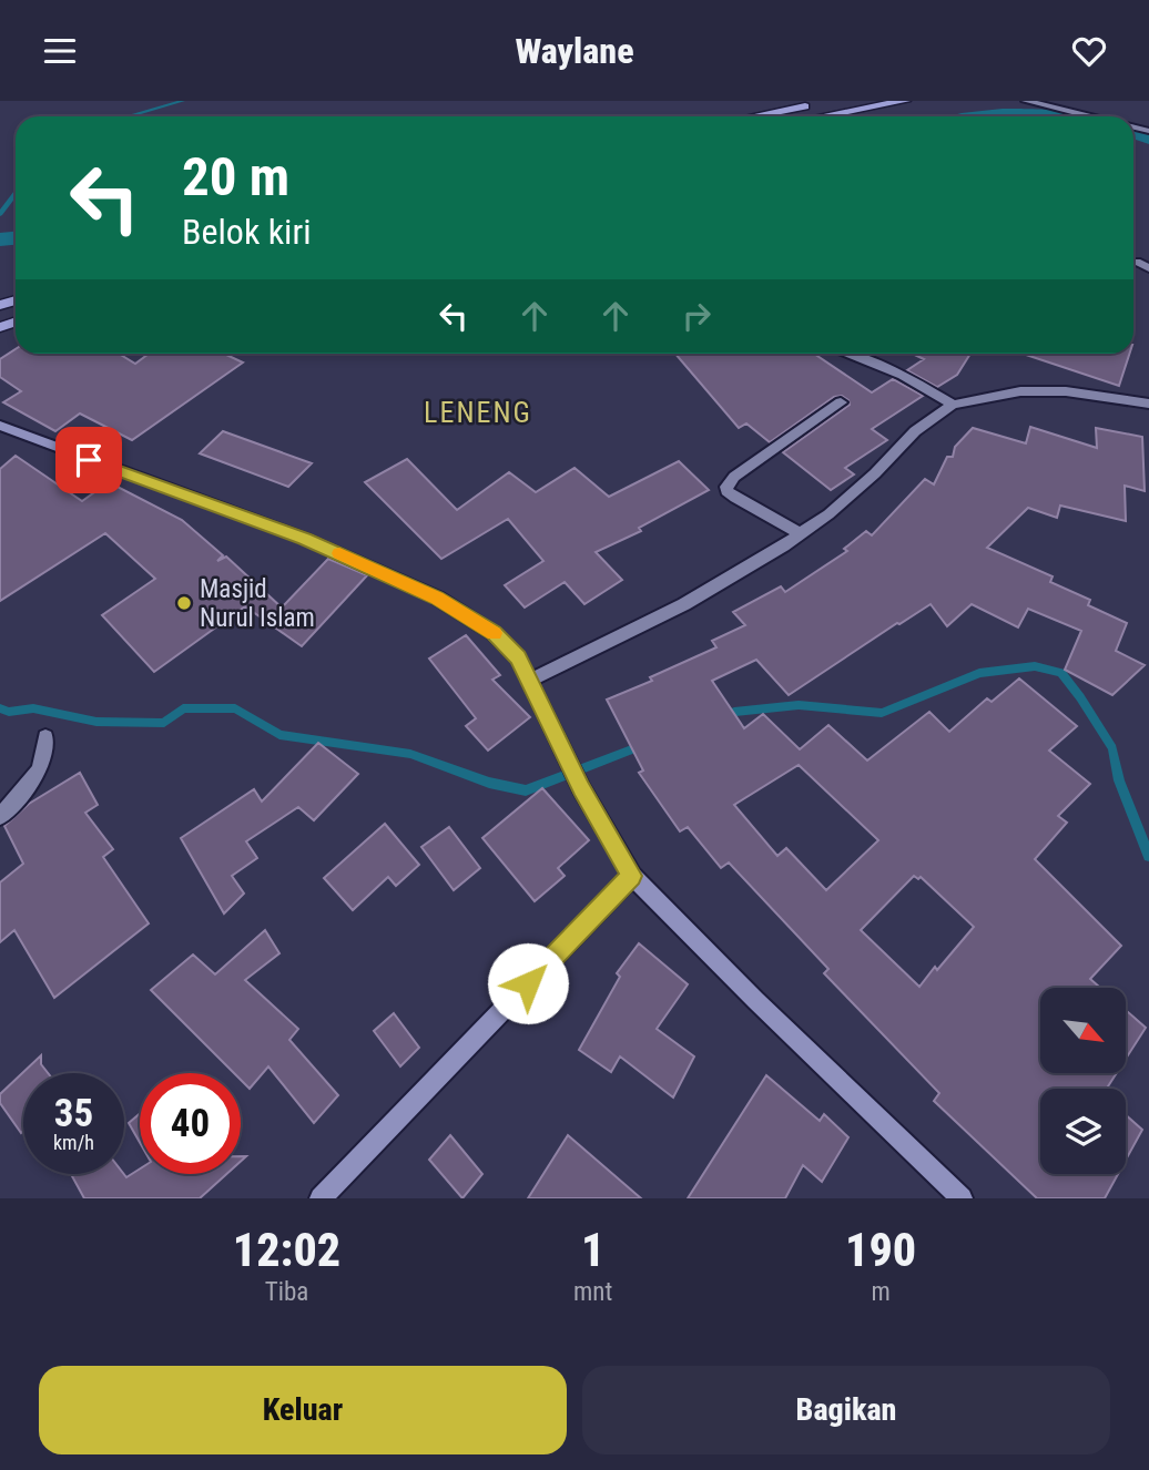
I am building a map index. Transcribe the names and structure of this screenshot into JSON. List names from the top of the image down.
{
  "districts": ["LENENG"],
  "places": ["Masjid Nurul Islam"],
  "north": "bottom right",
  "page": {
    "header": "Waylane",
    "turn": ["20 m", "Belok kiri"],
    "speed": "35 km/h",
    "limit": "40",
    "eta": [
      "12:02",
      "Tiba",
      "1",
      "mnt",
      "190",
      "m"
    ],
    "buttons": ["Keluar", "Bagikan"]
  }
}
